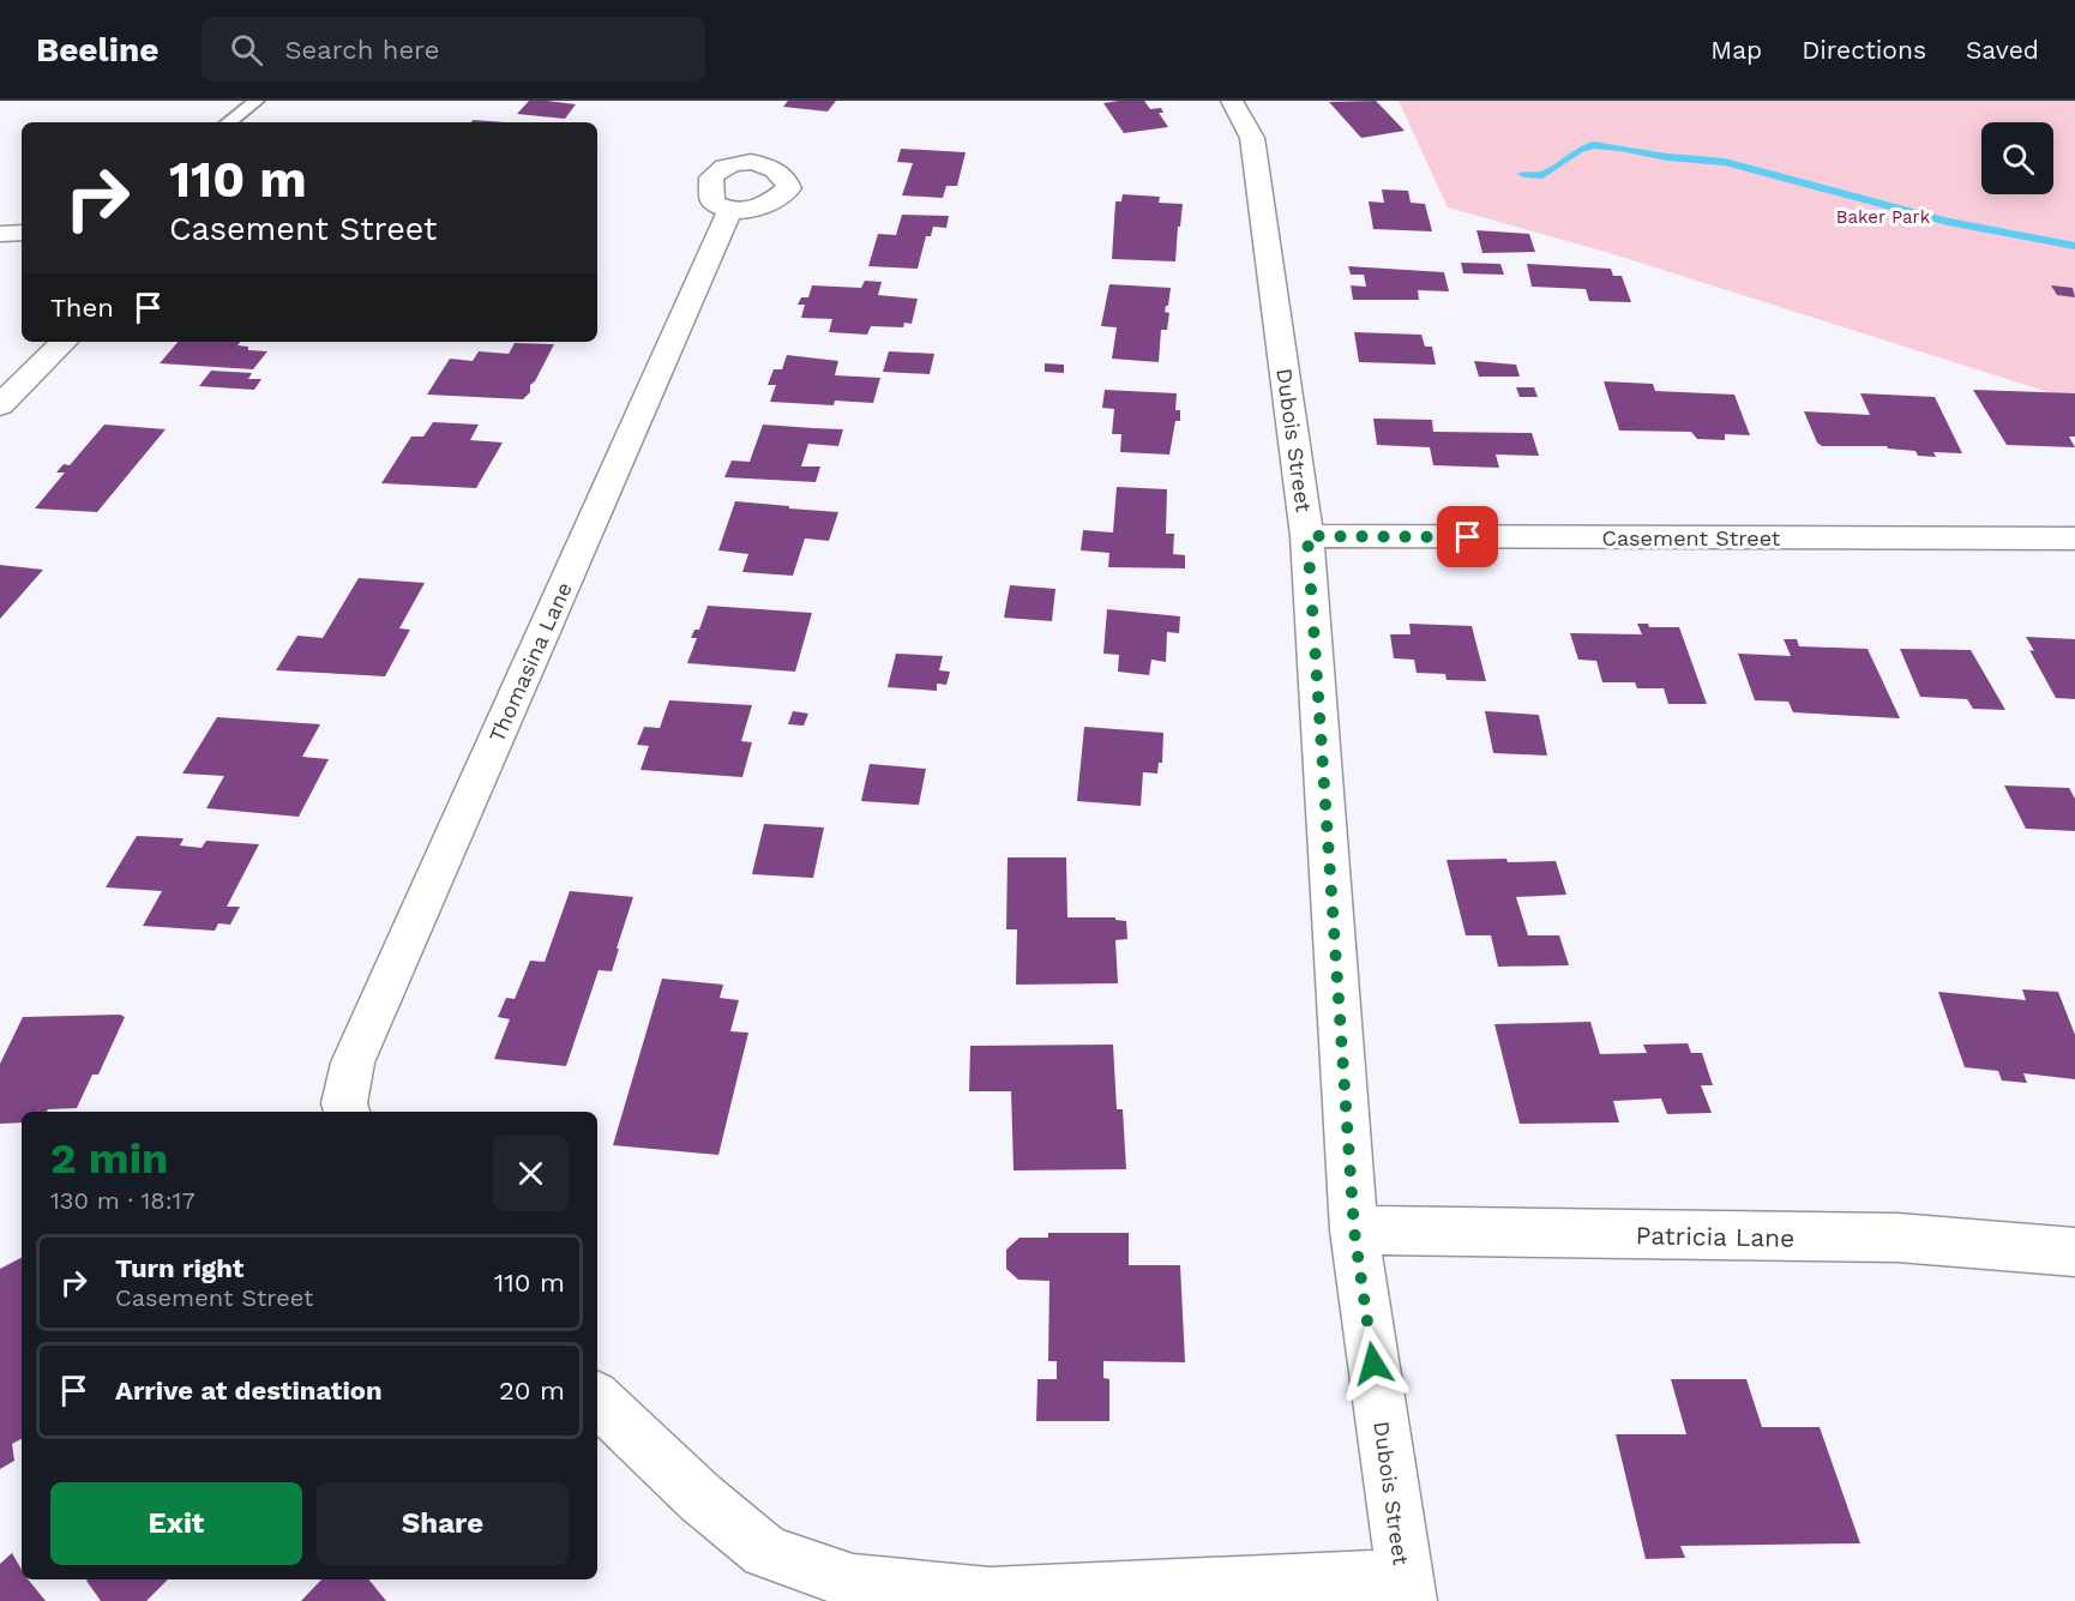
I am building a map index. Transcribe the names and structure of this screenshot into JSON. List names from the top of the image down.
{
  "streets": {
    "street": [
      "Dubois Street",
      "Casement Street",
      "Thomasina Lane",
      "Patricia Lane"
    ]
  },
  "crossings": [
    ["Dubois Street", "Casement Street"],
    ["Dubois Street", "Patricia Lane"]
  ],
  "parks": ["Baker Park"],
  "page": {
    "header": "Beeline",
    "search": "Search here",
    "nav": ["Map", "Directions", "Saved"],
    "turn": ["110 m", "Casement Street"],
    "then": "Then",
    "heading": ["2 min", "130 m · 18:17"],
    "list": [
      {
        "name": "Turn right",
        "note": "Casement Street",
        "value": "110 m"
      },
      {
        "name": "Arrive at destination",
        "value": "20 m"
      }
    ],
    "buttons": ["Exit", "Share"]
  }
}
